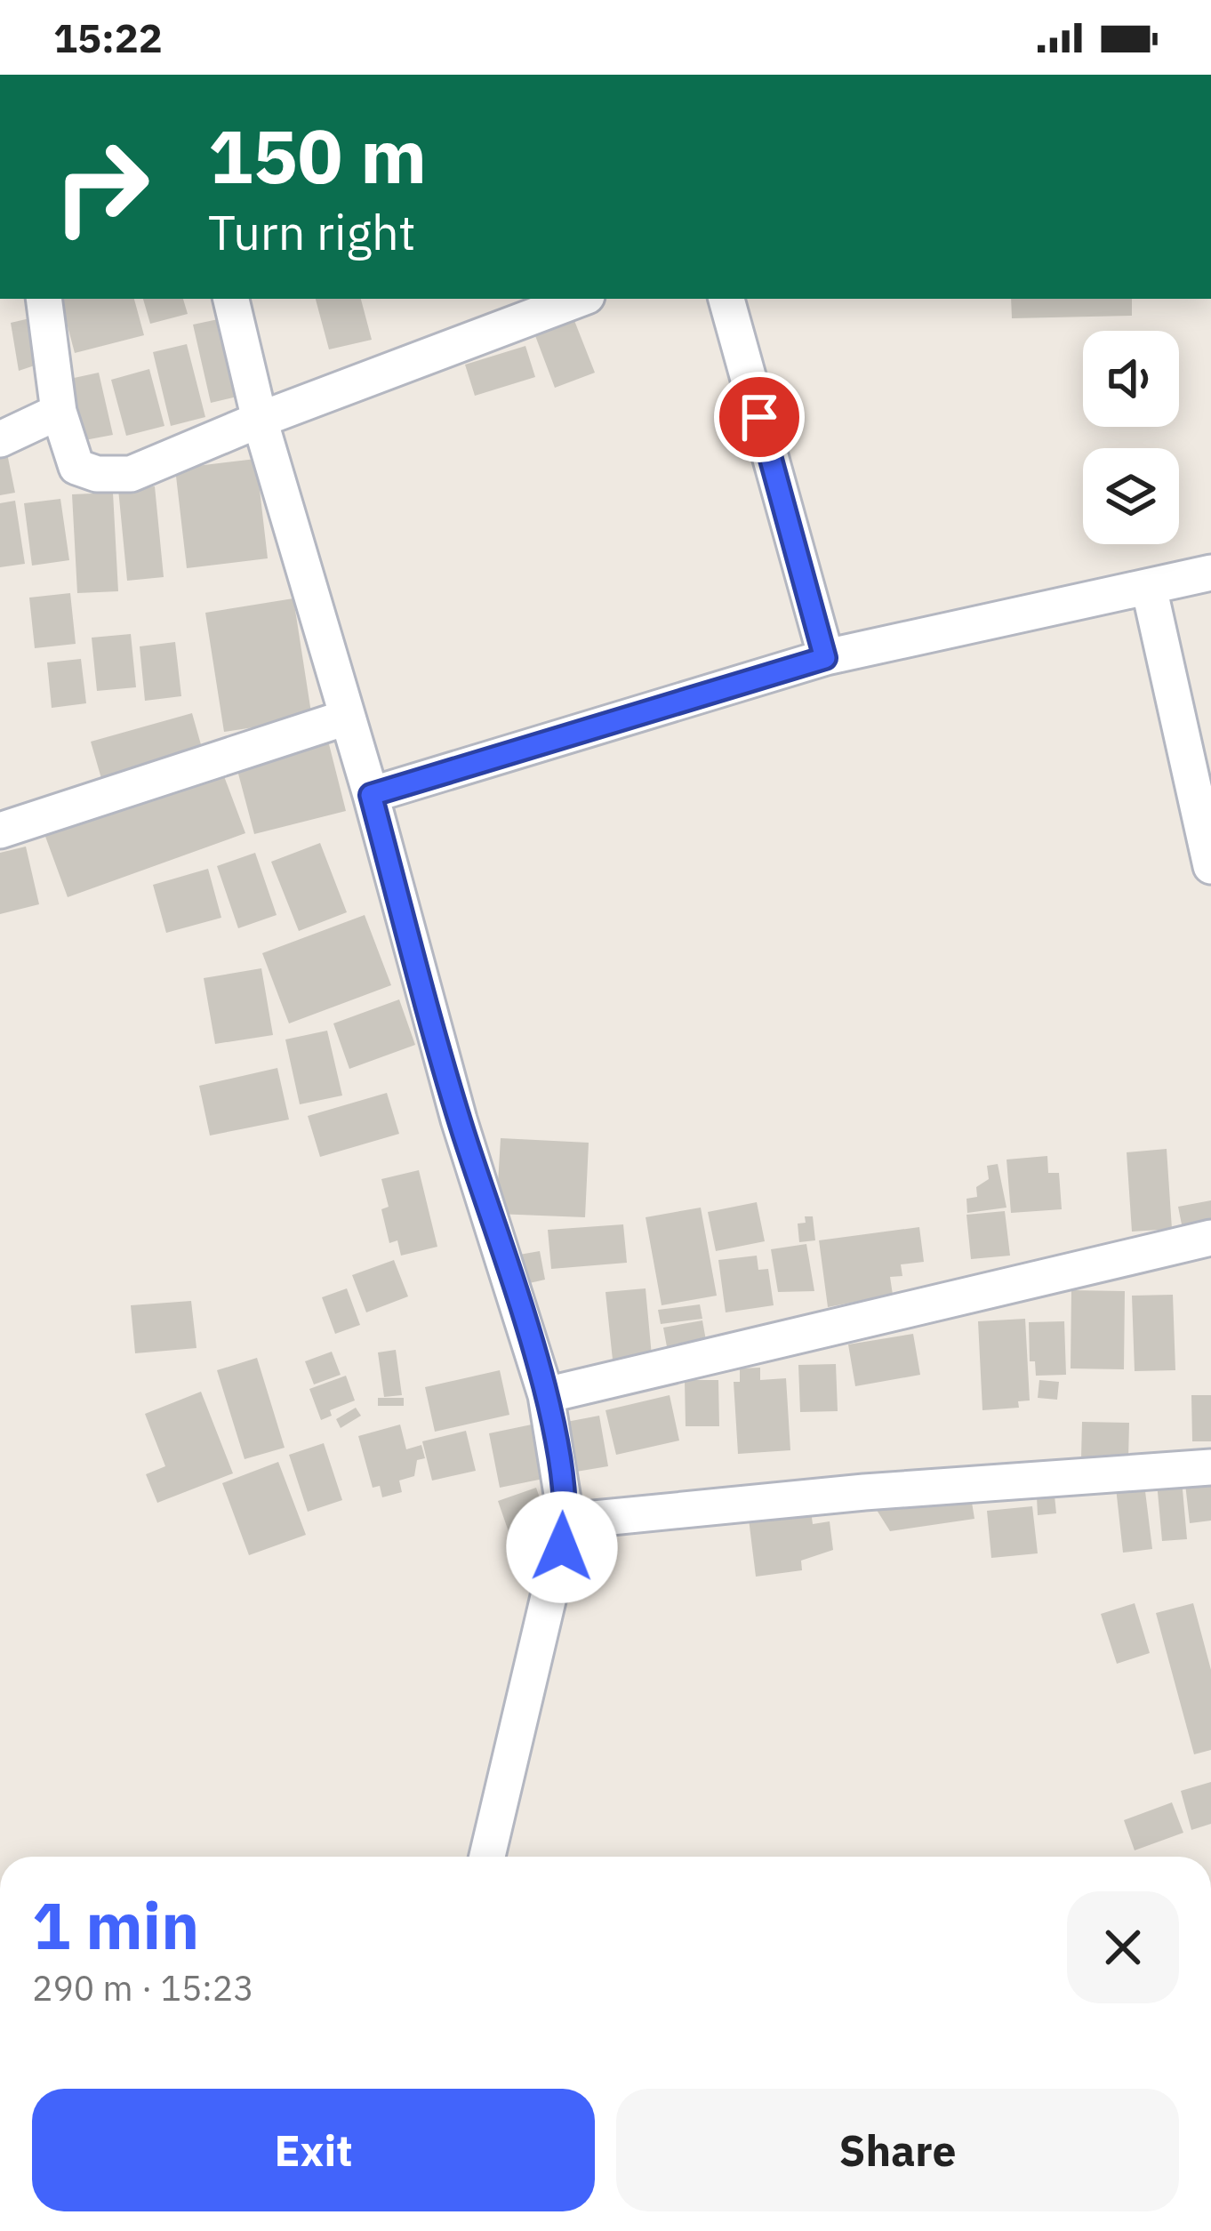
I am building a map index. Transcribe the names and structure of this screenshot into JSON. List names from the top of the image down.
{
  "page": {
    "status": "15:22",
    "turn": ["150 m", "Turn right"],
    "heading": ["1 min", "290 m · 15:23"],
    "buttons": ["Exit", "Share"]
  }
}
